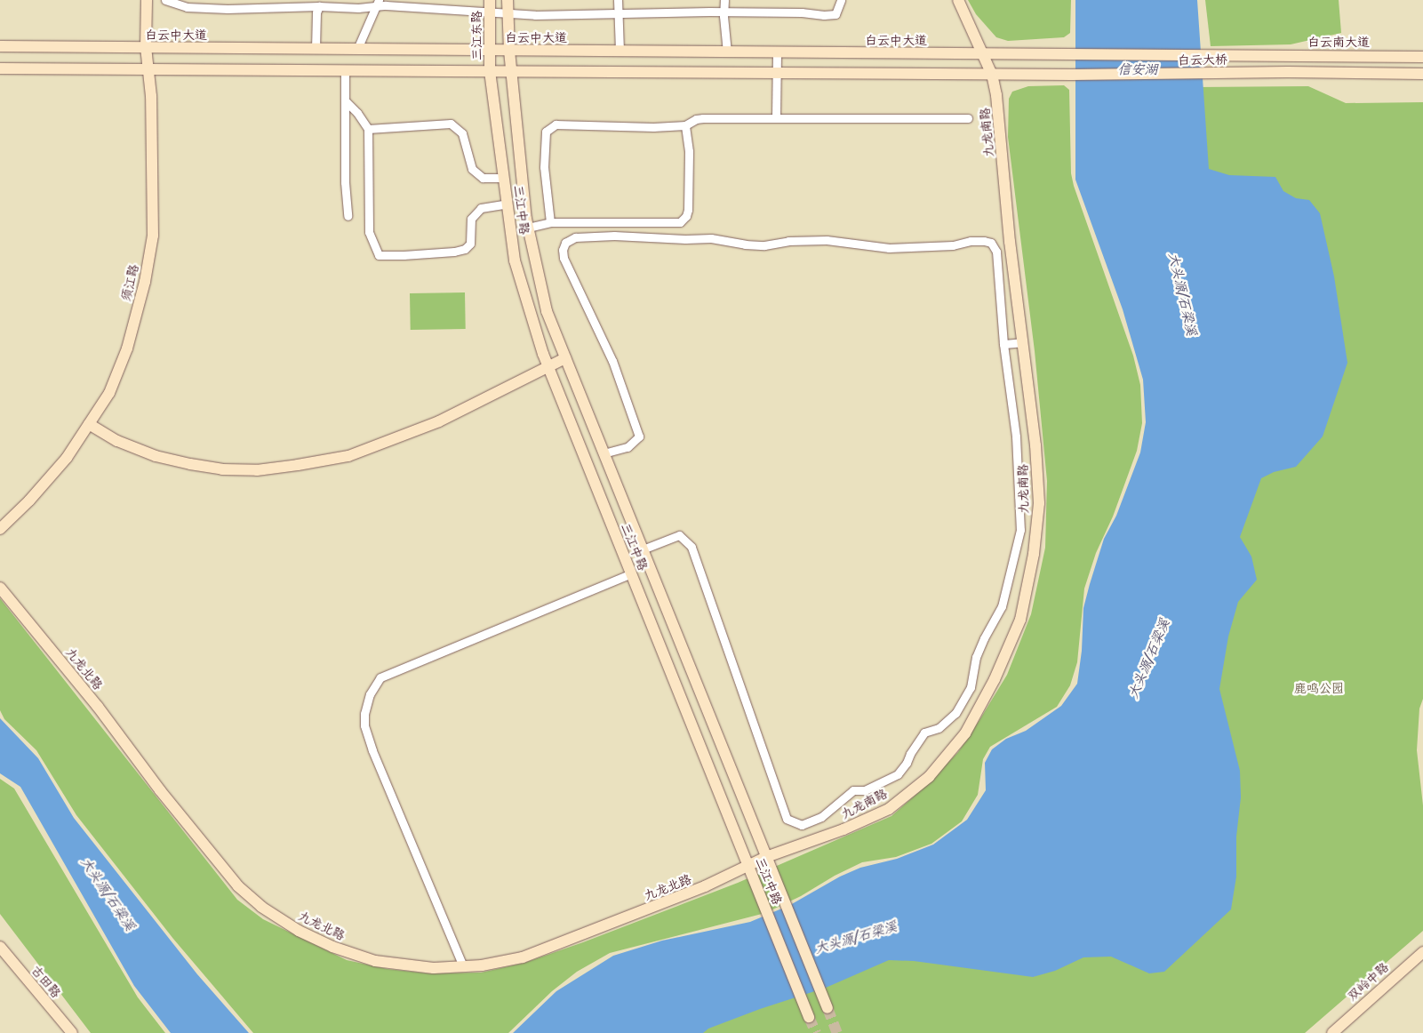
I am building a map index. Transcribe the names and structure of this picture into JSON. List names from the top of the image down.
{
  "streets": {
    "main road": [
      "白云中大道",
      "三江东路",
      "白云南大道",
      "白云大桥",
      "九龙南路",
      "三江中路",
      "须江路",
      "九龙北路",
      "古田路",
      "双岭中路"
    ]
  },
  "crossings": [
    ["白云中大道", "三江东路"],
    ["白云中大道", "白云大桥"],
    ["白云中大道", "九龙南路"],
    ["白云中大道", "须江路"],
    ["三江东路", "三江中路"],
    ["白云南大道", "白云大桥"],
    ["白云大桥", "九龙南路"],
    ["九龙南路", "三江中路"],
    ["九龙南路", "九龙北路"],
    ["三江中路", "九龙北路"]
  ],
  "water": ["信安湖", "大头源/石梁溪"],
  "parks": ["鹿鸣公园"]
}
